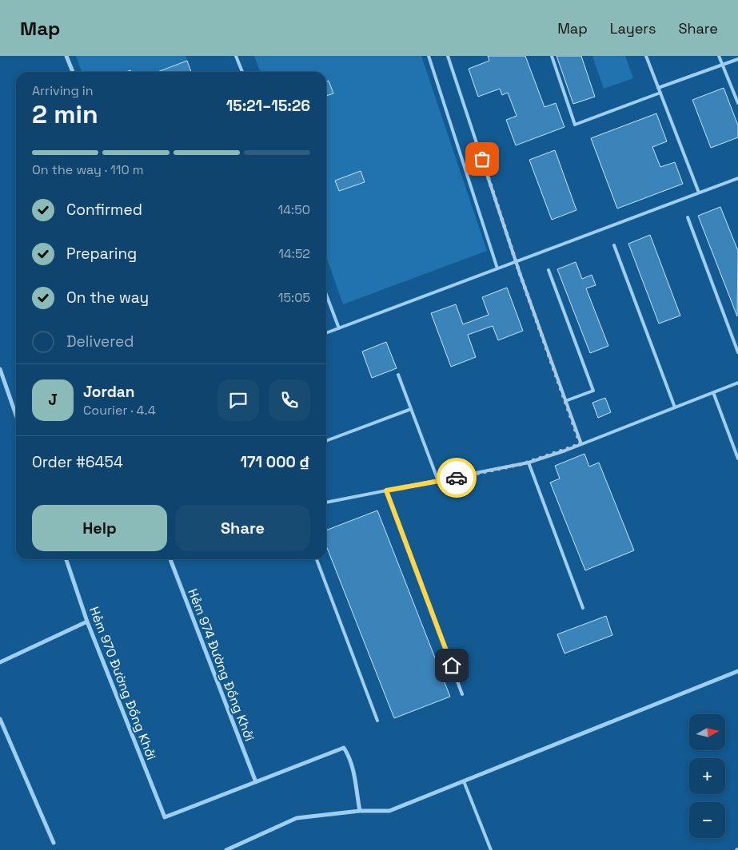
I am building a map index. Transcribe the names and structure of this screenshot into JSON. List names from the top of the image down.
{
  "streets": {
    "street": ["Hẻm 974 Đường Đồng Khởi", "Hẻm 970 Đường Đồng Khởi"]
  },
  "crossings": [
    ["Hẻm 974 Đường Đồng Khởi", "Hẻm 970 Đường Đồng Khởi"]
  ],
  "north": "right",
  "page": {
    "header": "Map",
    "nav": ["Map", "Layers", "Share"],
    "heading": ["2 min", "Arriving in", "15:21–15:26"],
    "panel": [
      "Jordan",
      "Courier · 4.4",
      "Order #6454",
      "171 000 ₫"
    ],
    "bar": "On the way · 110 m",
    "list": [
      ["Confirmed", "14:50"],
      ["Preparing", "14:52"],
      ["On the way", "15:05"],
      "Delivered"
    ],
    "round": "J",
    "buttons": ["Help", "Share"],
    "map_buttons": ["+", "−"]
  }
}
